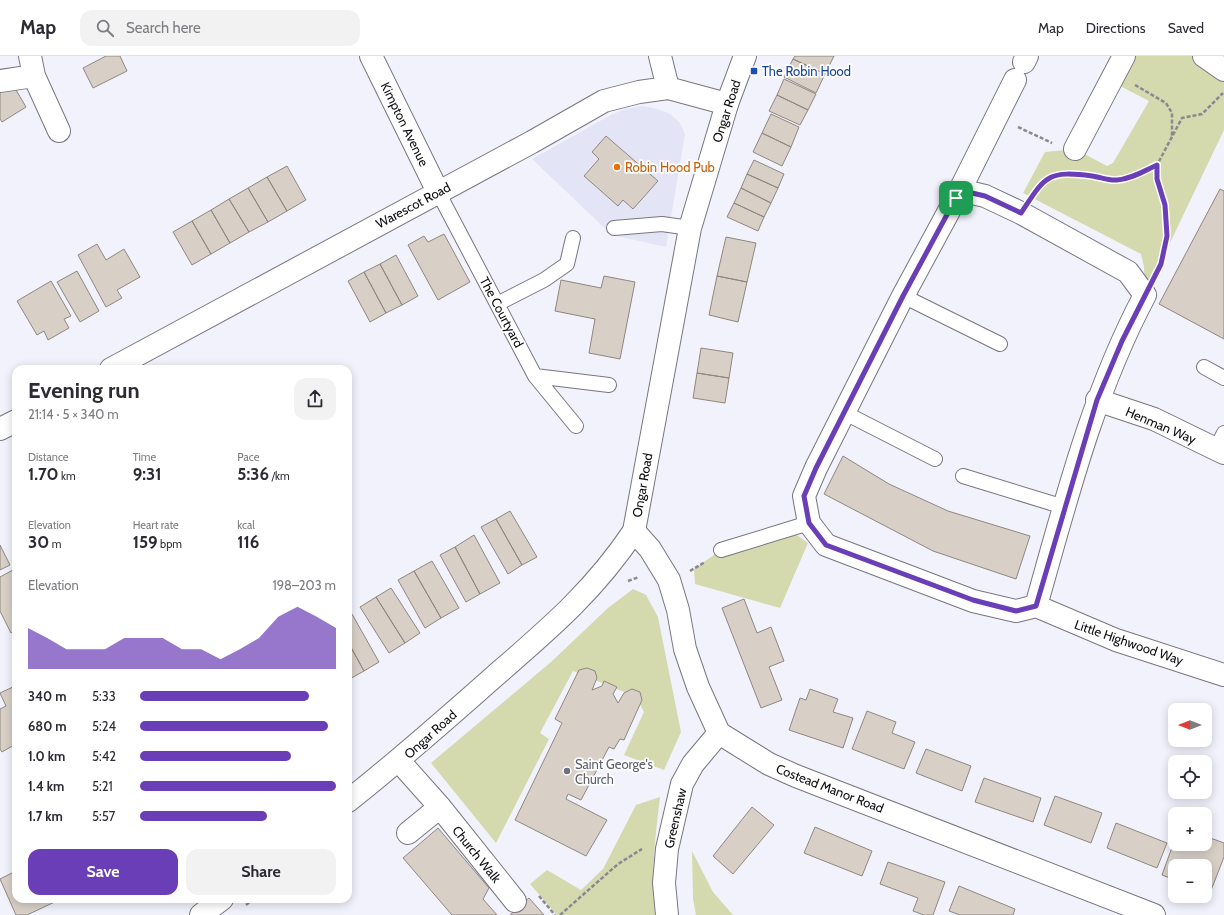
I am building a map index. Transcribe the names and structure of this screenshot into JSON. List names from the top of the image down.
{
  "streets": {
    "street": [
      "Ongar Road",
      "Kimpton Avenue",
      "Warescot Road",
      "Henman Way",
      "Little Highwood Way",
      "Costead Manor Road",
      "Greenshaw",
      "Church Walk"
    ],
    "lane": ["The Courtyard"]
  },
  "crossings": [
    ["Ongar Road", "Warescot Road"],
    ["Ongar Road", "Church Walk"],
    ["Kimpton Avenue", "Warescot Road"],
    ["Kimpton Avenue", "The Courtyard"],
    ["Warescot Road", "The Courtyard"],
    ["Costead Manor Road", "Greenshaw"]
  ],
  "places": {
    "transit": ["The Robin Hood"],
    "other": ["Robin Hood Pub", "Saint George's Church"]
  },
  "north": "left",
  "page": {
    "header": "Map",
    "search": "Search here",
    "nav": ["Map", "Directions", "Saved"],
    "heading": ["Evening run", "21:14 · 5 × 340 m"],
    "stats": [
      ["Distance", "1.70 km"],
      ["Time", "9:31"],
      ["Pace", "5:36 /km"],
      ["Elevation", "30 m"],
      ["Heart rate", "159 bpm"],
      ["kcal", "116"]
    ],
    "chart": ["Elevation", "198–203 m"],
    "list": [
      {
        "name": "340 m",
        "note": "5:33"
      },
      {
        "name": "680 m",
        "note": "5:24"
      },
      {
        "name": "1.0 km",
        "note": "5:42"
      },
      {
        "name": "1.4 km",
        "note": "5:21"
      },
      {
        "name": "1.7 km",
        "note": "5:57"
      }
    ],
    "map_buttons": ["+", "−"],
    "buttons": ["Save", "Share"]
  }
}
